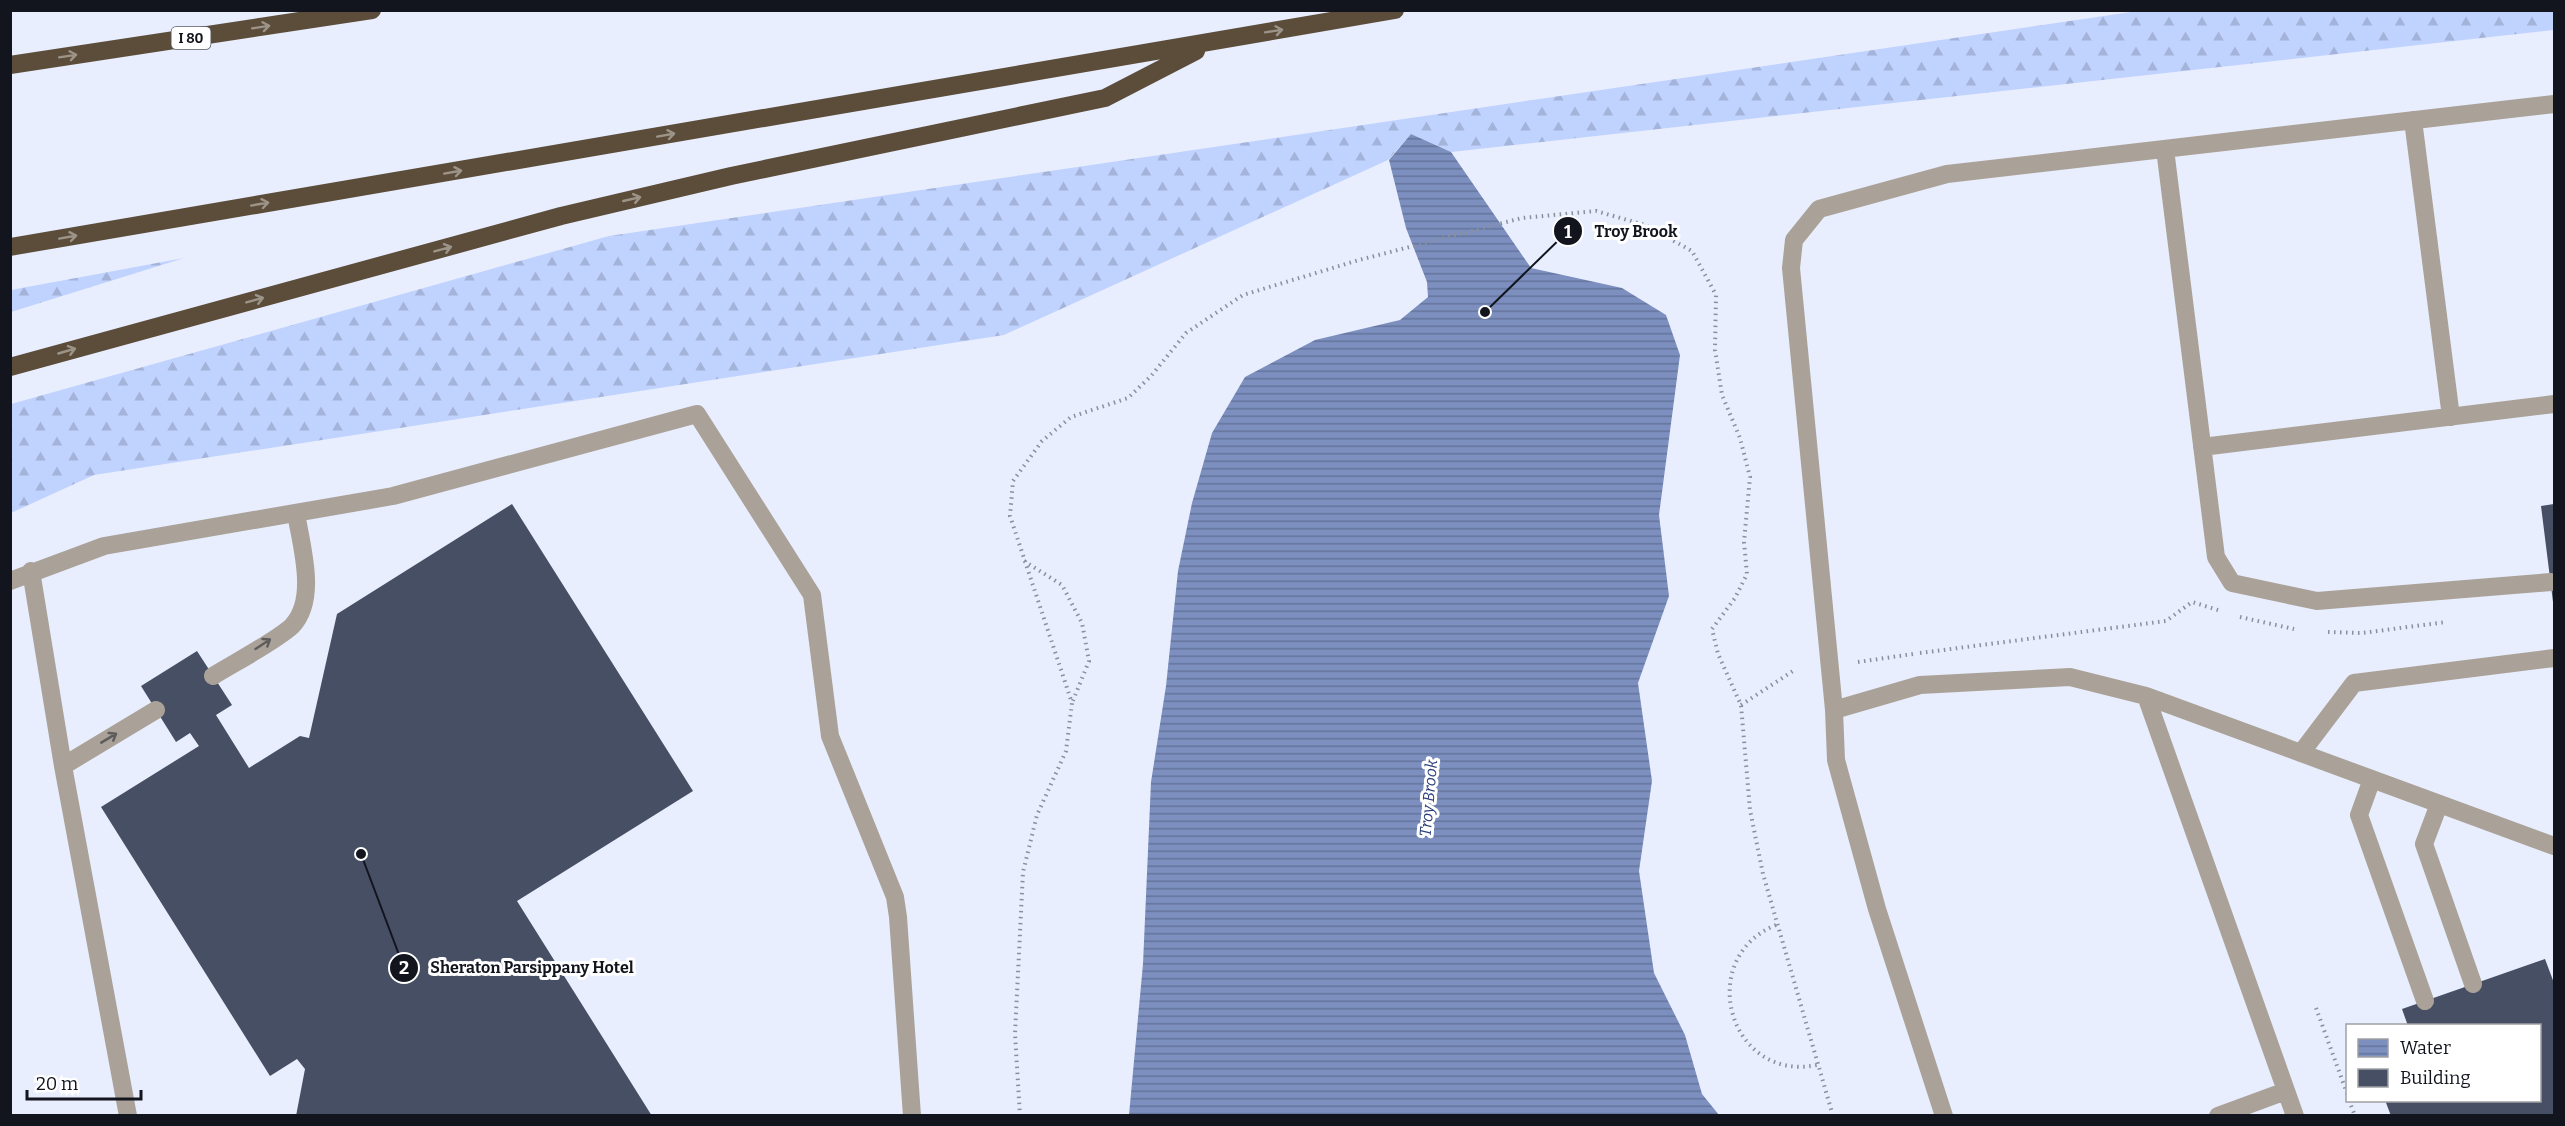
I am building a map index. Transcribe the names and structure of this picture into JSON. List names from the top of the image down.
{
  "streets": {
    "highway": ["I 80"]
  },
  "water": ["Troy Brook"],
  "places": ["Troy Brook", "Sheraton Parsippany Hotel"],
  "legend": ["Water", "Building"],
  "scale_bar": "20 m"
}
